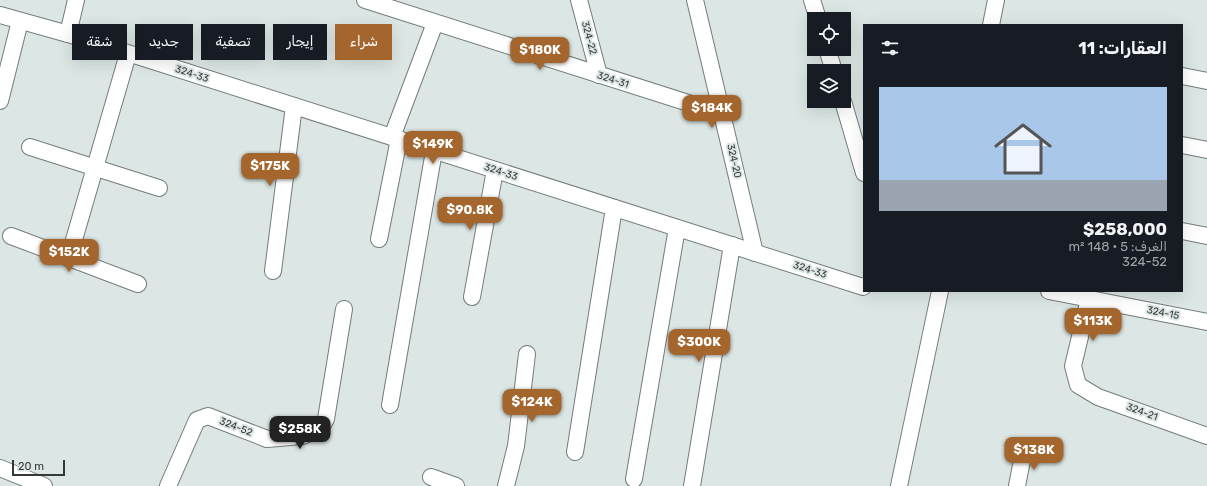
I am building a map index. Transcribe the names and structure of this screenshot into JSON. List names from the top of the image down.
{
  "streets": {
    "street": [
      "324-22",
      "324-33",
      "324-31",
      "324-20",
      "324-15",
      "324-21",
      "324-52"
    ]
  },
  "crossings": [
    ["324-22", "324-31"],
    ["324-33", "324-20"],
    ["324-31", "324-20"],
    ["324-15", "324-21"]
  ],
  "scale_bar": "20 m",
  "page": {
    "chip": [
      "شراء",
      "إيجار",
      "تصفية",
      "جديد",
      "شقة"
    ],
    "heading": "العقارات: 11",
    "price": [
      "$180K",
      "$184K",
      "$149K",
      "$175K",
      "$90.8K",
      "$152K",
      "$113K",
      "$300K",
      "$124K",
      "$258K",
      "$138K"
    ],
    "list": [
      {
        "name": "$258,000",
        "note": "الغرف: 5 · 148 m² · 324-52"
      }
    ],
    "scale": "20 m"
  }
}
